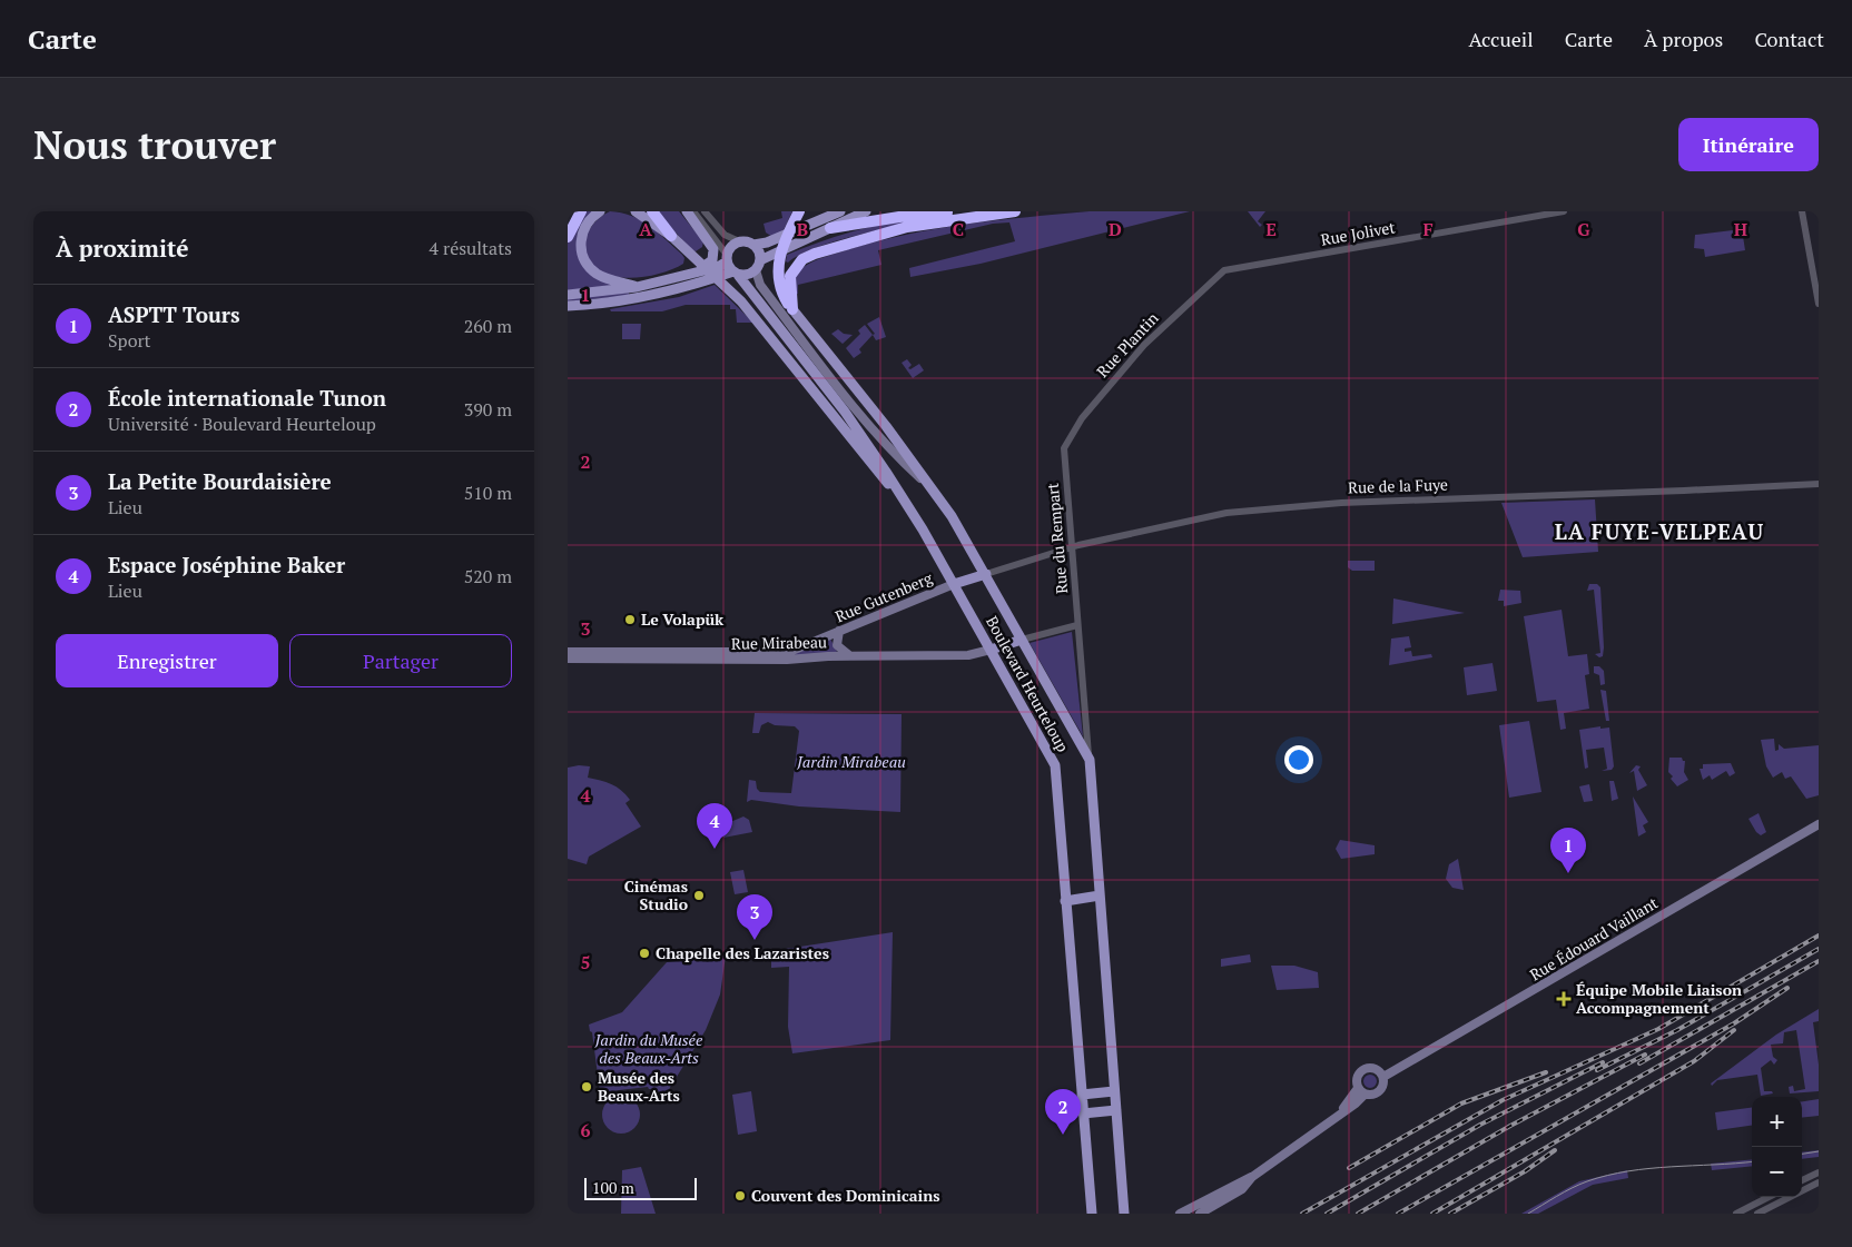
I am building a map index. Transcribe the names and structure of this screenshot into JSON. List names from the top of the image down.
{
  "streets": {
    "main road": [
      "Rue Gutenberg",
      "Rue Mirabeau",
      "Boulevard Heurteloup",
      "Rue Édouard Vaillant"
    ],
    "street": [
      "Rue Jolivet",
      "Rue Plantin",
      "Rue de la Fuye",
      "Rue du Rempart"
    ]
  },
  "crossings": [
    ["Rue Jolivet", "Rue Plantin"],
    ["Rue Plantin", "Rue du Rempart"],
    ["Rue de la Fuye", "Rue du Rempart"],
    ["Rue de la Fuye", "Boulevard Heurteloup"],
    ["Rue du Rempart", "Boulevard Heurteloup"],
    ["Rue Gutenberg", "Rue Mirabeau"],
    ["Rue Gutenberg", "Boulevard Heurteloup"],
    ["Rue Mirabeau", "Boulevard Heurteloup"]
  ],
  "districts": ["LA FUYE-VELPEAU"],
  "parks": ["Jardin Mirabeau", "Jardin du Musée des Beaux-Arts"],
  "places": {
    "other": [
      "Le Volapük",
      "Cinémas Studio",
      "Chapelle des Lazaristes",
      "Musée des Beaux-Arts",
      "Couvent des Dominicains"
    ],
    "health": ["Équipe Mobile Liaison Accompagnement"]
  },
  "scale_bar": "100 m",
  "page": {
    "header": "Carte",
    "nav": [
      "Accueil",
      "Carte",
      "À propos",
      "Contact"
    ],
    "buttons": [
      "Itinéraire",
      ["Enregistrer", "Partager"]
    ],
    "title": "Nous trouver",
    "heading": ["À proximité", "4 résultats"],
    "list": [
      {
        "mark": "1",
        "name": "ASPTT Tours",
        "note": "Sport",
        "value": "260 m"
      },
      {
        "mark": "2",
        "name": "École internationale Tunon",
        "note": "Université · Boulevard Heurteloup",
        "value": "390 m"
      },
      {
        "mark": "3",
        "name": "La Petite Bourdaisière",
        "note": "Lieu",
        "value": "510 m"
      },
      {
        "mark": "4",
        "name": "Espace Joséphine Baker",
        "note": "Lieu",
        "value": "520 m"
      }
    ],
    "pins": [
      "4",
      "1",
      "3",
      "2"
    ],
    "map_buttons": ["+", "−"],
    "scale": "100 m"
  },
  "grid": {
    "columns": [
      "A",
      "B",
      "C",
      "D",
      "E",
      "F",
      "G",
      "H"
    ],
    "rows": [
      "1",
      "2",
      "3",
      "4",
      "5",
      "6"
    ]
  }
}
